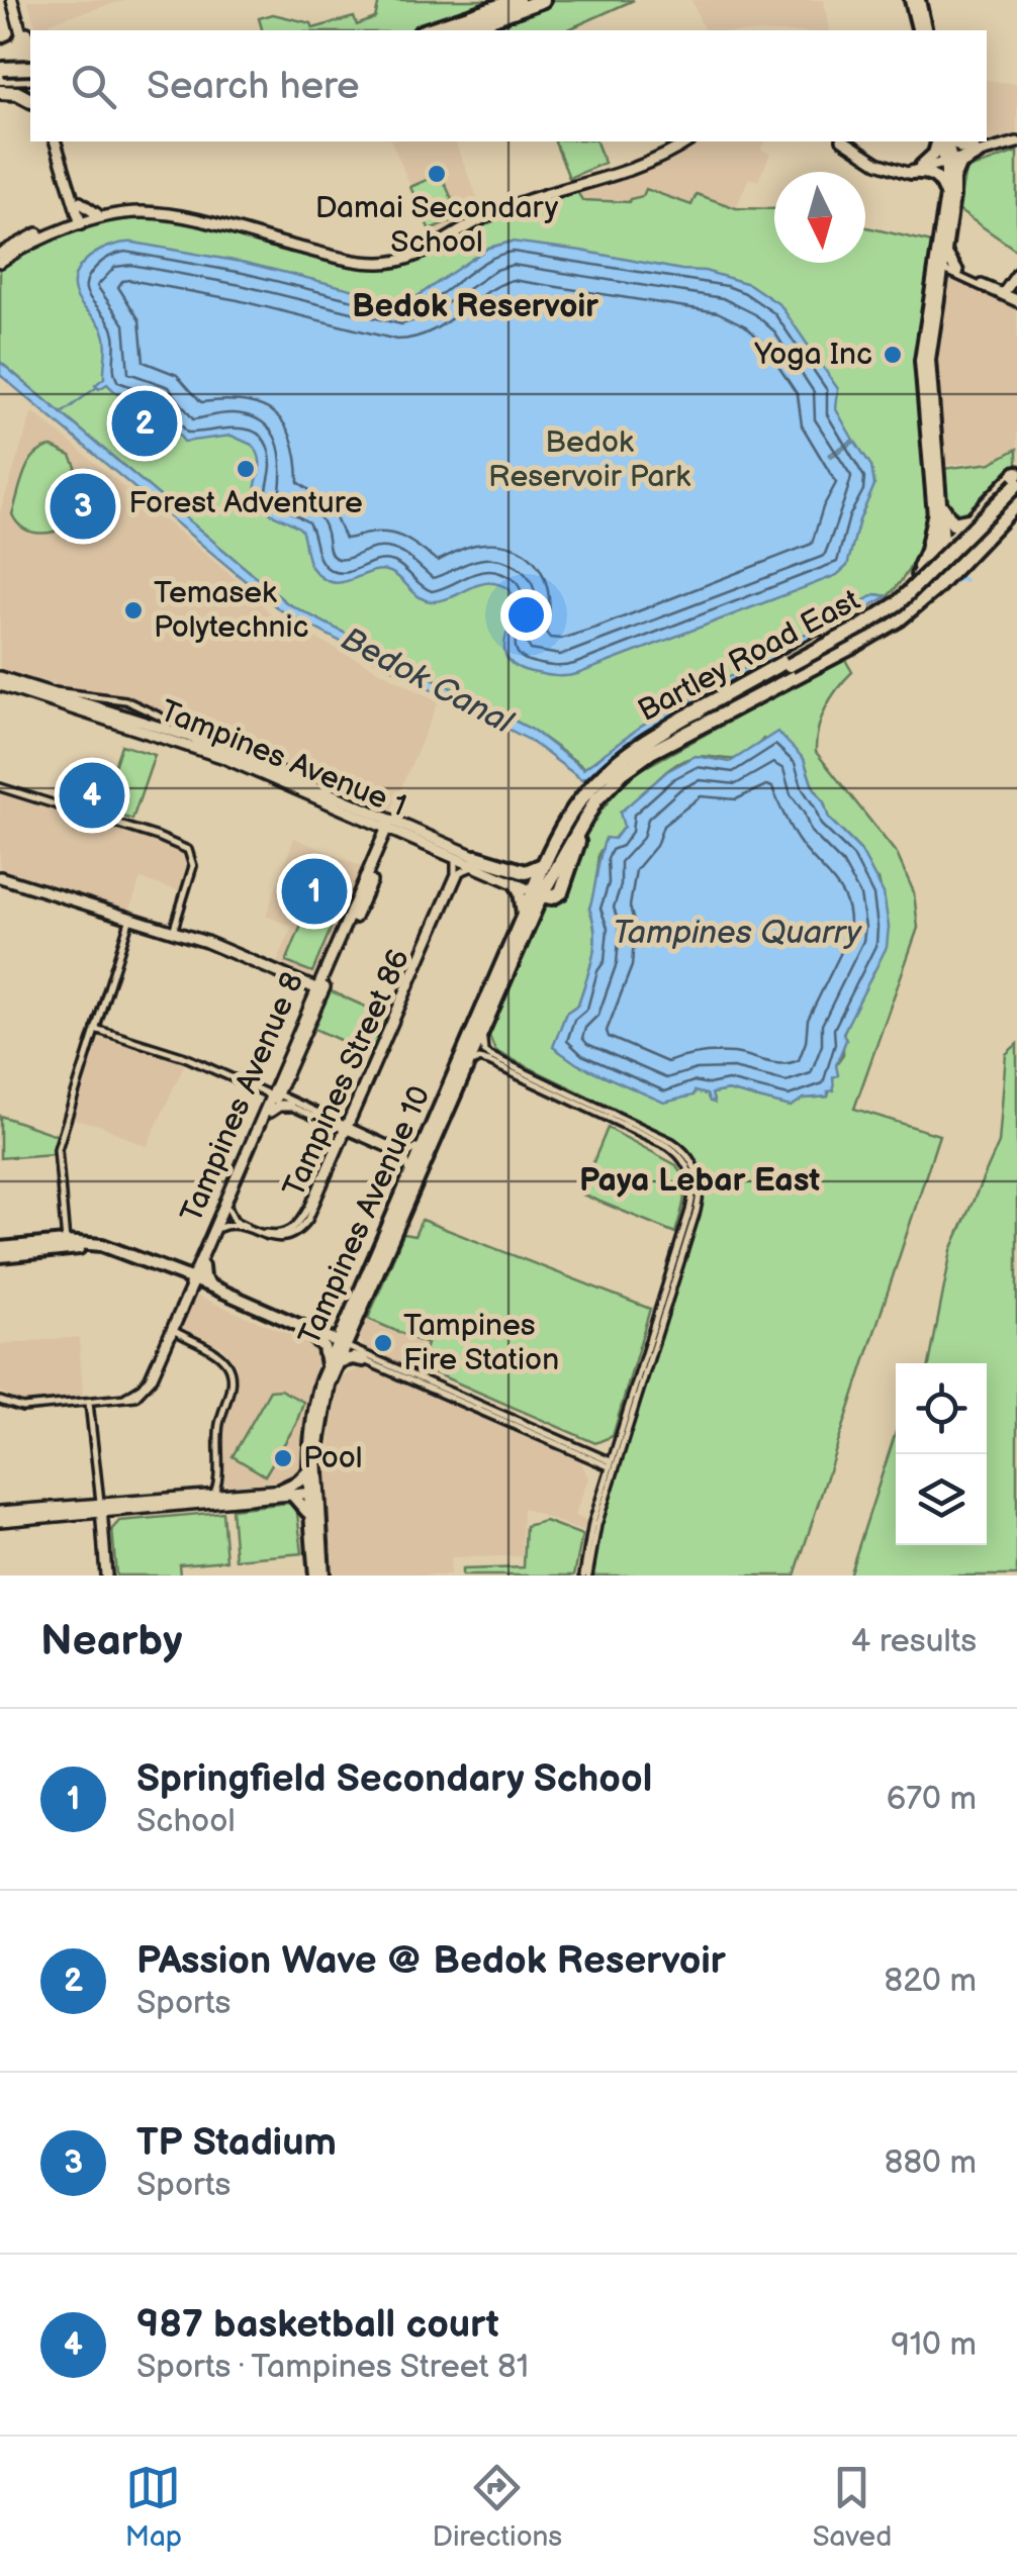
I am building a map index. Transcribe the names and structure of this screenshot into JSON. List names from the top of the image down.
{
  "streets": {
    "highway": ["Bartley Road East"],
    "main road": ["Tampines Avenue 1", "Tampines Avenue 8", "Tampines Avenue 10"],
    "street": ["Tampines Street 86"]
  },
  "crossings": [
    ["Bartley Road East", "Tampines Avenue 1"],
    ["Bartley Road East", "Tampines Avenue 10"],
    ["Tampines Avenue 1", "Tampines Street 86"],
    ["Tampines Avenue 1", "Tampines Avenue 8"],
    ["Tampines Avenue 1", "Tampines Avenue 10"],
    ["Tampines Street 86", "Tampines Avenue 8"]
  ],
  "districts": ["Bedok Reservoir", "Paya Lebar East"],
  "water": ["Bedok Canal", "Tampines Quarry"],
  "parks": ["Bedok Reservoir Park"],
  "places": [
    "Damai Secondary School",
    "Yoga Inc",
    "Forest Adventure",
    "Temasek Polytechnic",
    "Tampines Fire Station",
    "Pool"
  ],
  "north": "bottom",
  "page": {
    "search": "Search here",
    "pins": [
      "2",
      "3",
      "4",
      "1"
    ],
    "heading": ["Nearby", "4 results"],
    "list": [
      {
        "mark": "1",
        "name": "Springfield Secondary School",
        "note": "School",
        "value": "670 m"
      },
      {
        "mark": "2",
        "name": "PAssion Wave @ Bedok Reservoir",
        "note": "Sports",
        "value": "820 m"
      },
      {
        "mark": "3",
        "name": "TP Stadium",
        "note": "Sports",
        "value": "880 m"
      },
      {
        "mark": "4",
        "name": "987 basketball court",
        "note": "Sports · Tampines Street 81",
        "value": "910 m"
      }
    ],
    "nav": ["Map", "Directions", "Saved"]
  }
}
